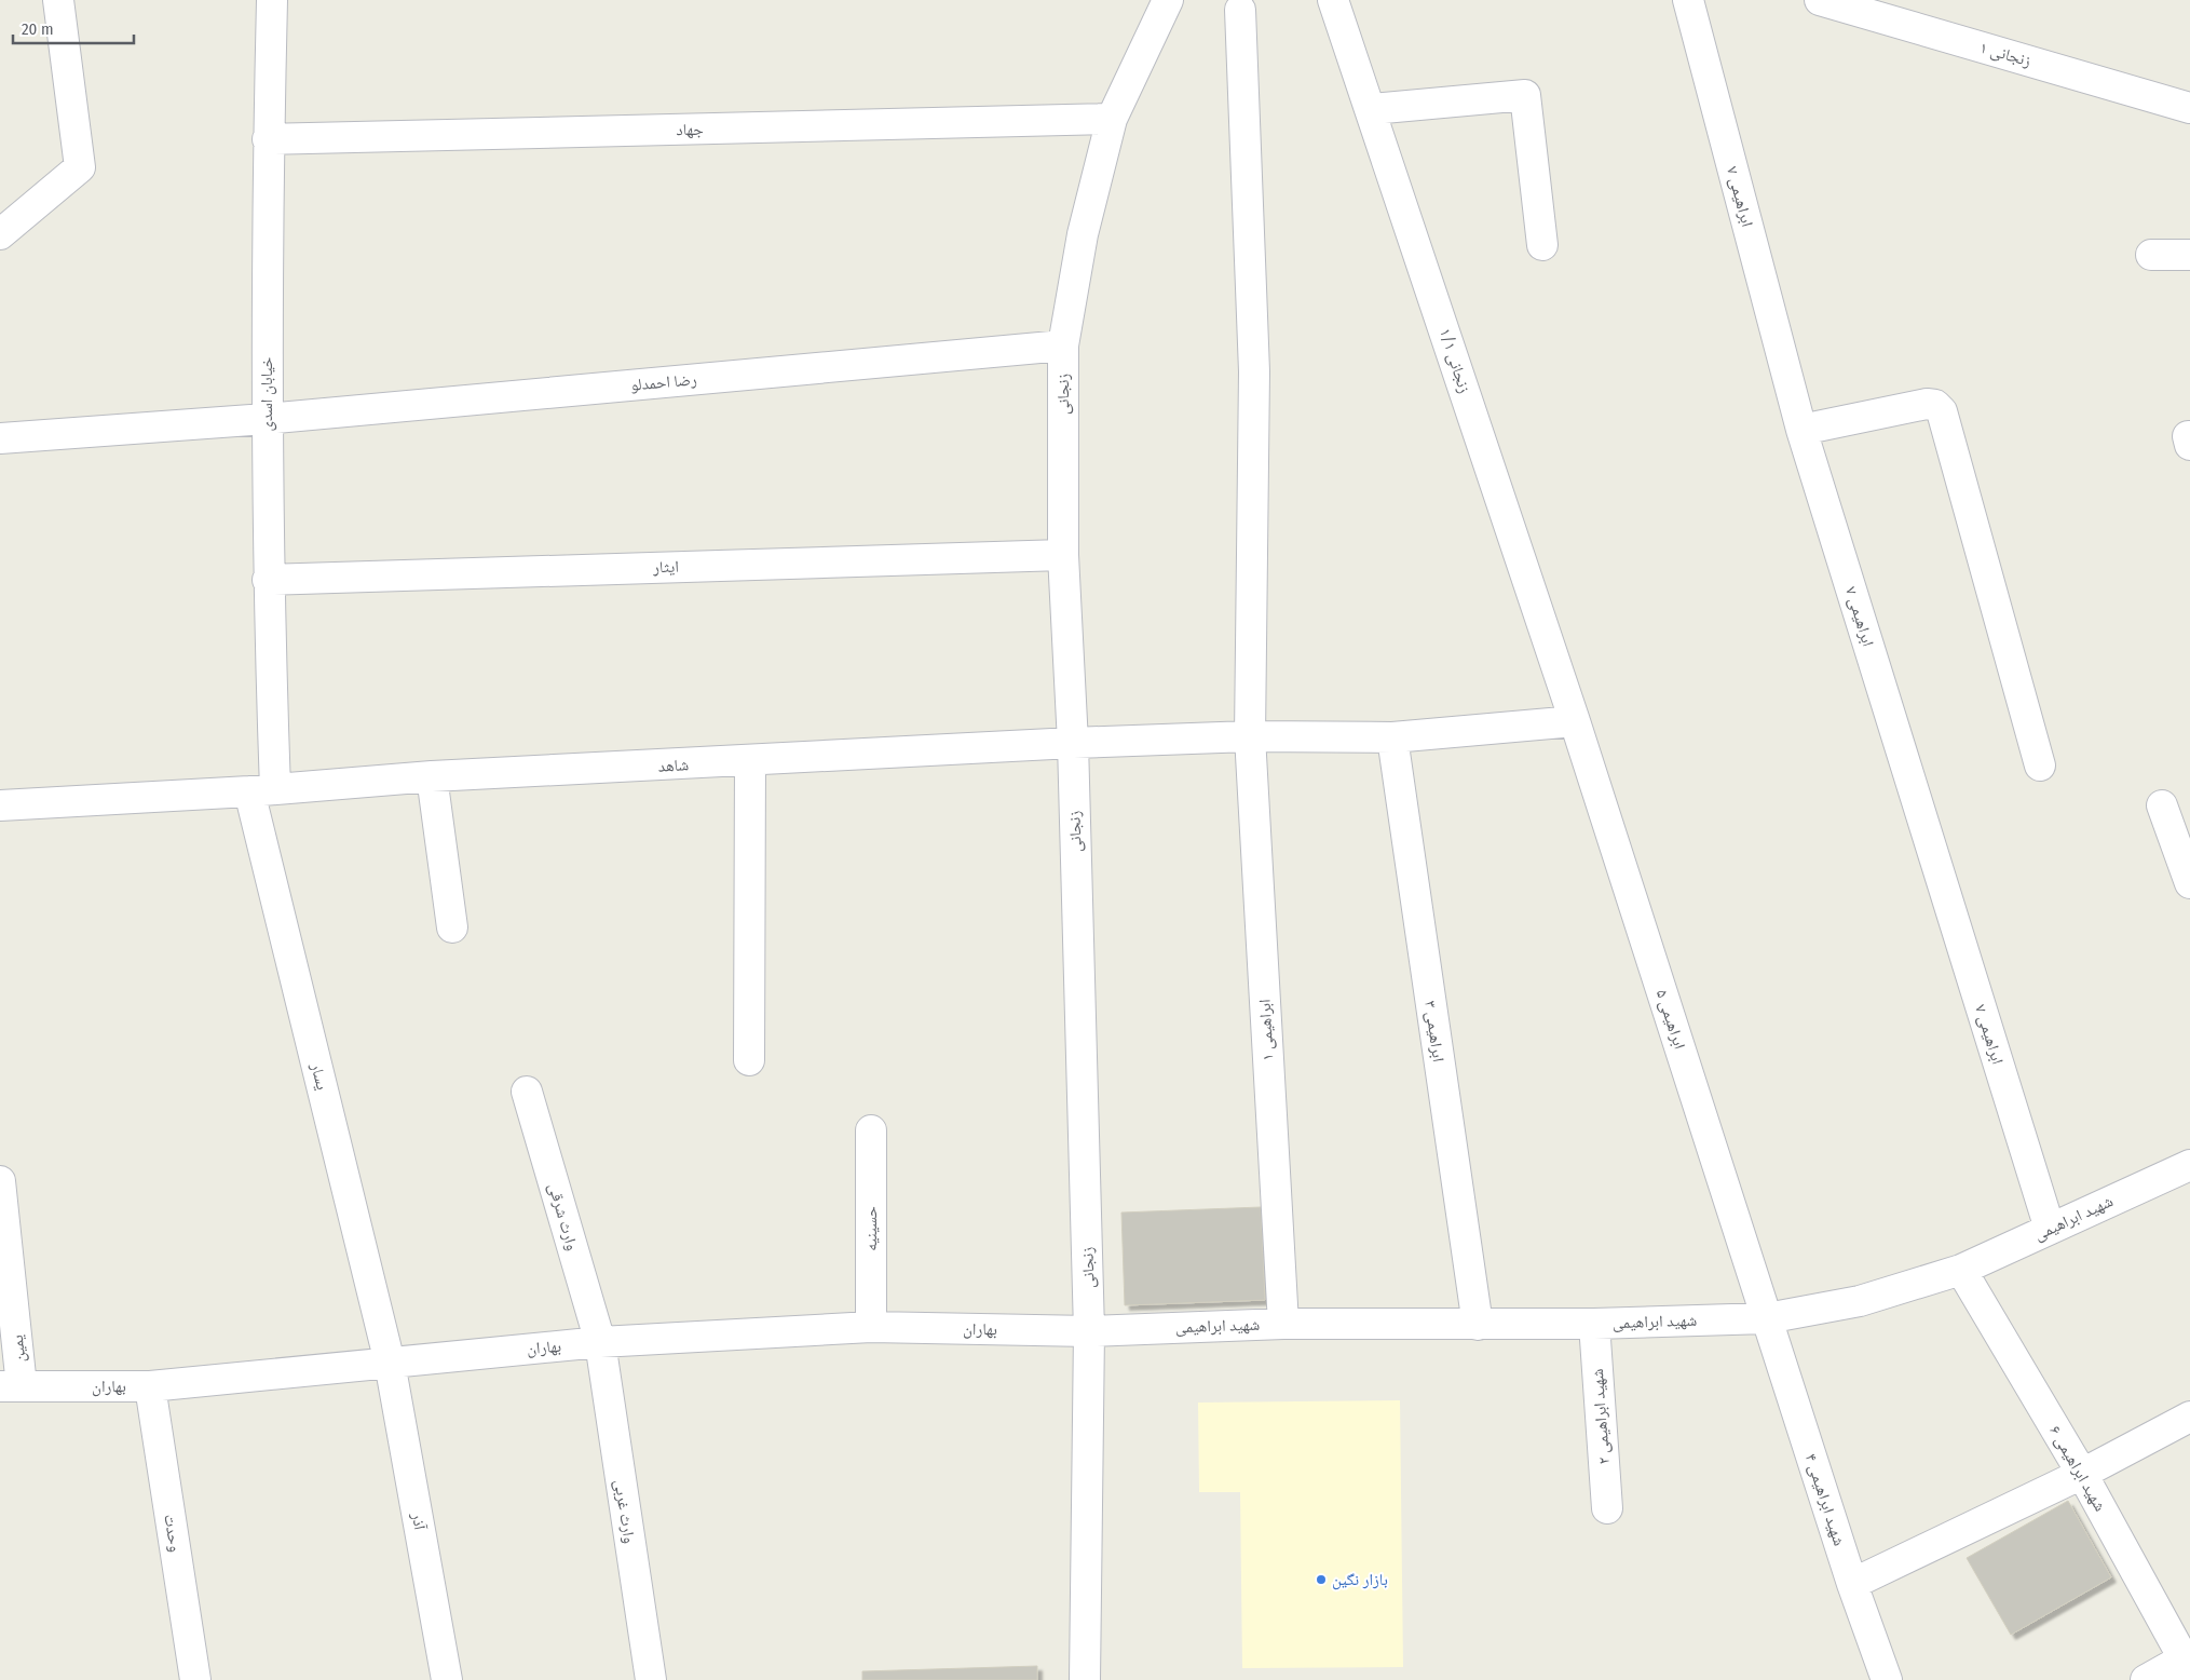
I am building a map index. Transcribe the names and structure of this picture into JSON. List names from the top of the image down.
{
  "streets": {
    "street": [
      "زنجانی ۱",
      "جهاد",
      "ابراهیمی ۷",
      "زنجانی ۱/۱",
      "رضا احمدلو",
      "خیابان اسدی",
      "زنجانی",
      "ایثار",
      "شاهد",
      "ابراهیمی ۵",
      "ابراهیمی ۱",
      "ابراهیمی ۳",
      "یسار",
      "وارث شرقی",
      "شهید ابراهیمی",
      "حسینیه",
      "بهاران",
      "یمین",
      "شهید ابراهیمی ۲",
      "شهید ابراهیمی ۶",
      "شهید ابراهیمی ۴",
      "وارث غربی",
      "آذر",
      "وحدت"
    ]
  },
  "crossings": [
    ["جهاد", "خیابان اسدی"],
    ["جهاد", "زنجانی"],
    ["ابراهیمی ۷", "شهید ابراهیمی"],
    ["زنجانی ۱/۱", "شاهد"],
    ["زنجانی ۱/۱", "ابراهیمی ۵"],
    ["رضا احمدلو", "خیابان اسدی"],
    ["رضا احمدلو", "زنجانی"],
    ["خیابان اسدی", "ایثار"],
    ["خیابان اسدی", "شاهد"],
    ["خیابان اسدی", "یسار"],
    ["زنجانی", "ایثار"],
    ["زنجانی", "شاهد"],
    ["زنجانی", "شهید ابراهیمی"],
    ["زنجانی", "بهاران"],
    ["شاهد", "ابراهیمی ۵"],
    ["شاهد", "ابراهیمی ۱"],
    ["شاهد", "ابراهیمی ۳"],
    ["شاهد", "یسار"],
    ["ابراهیمی ۵", "شهید ابراهیمی"],
    ["ابراهیمی ۵", "شهید ابراهیمی ۴"],
    ["ابراهیمی ۱", "شهید ابراهیمی"],
    ["ابراهیمی ۳", "شهید ابراهیمی"],
    ["یسار", "بهاران"],
    ["یسار", "آذر"],
    ["وارث شرقی", "بهاران"],
    ["وارث شرقی", "وارث غربی"],
    ["شهید ابراهیمی", "بهاران"],
    ["شهید ابراهیمی", "شهید ابراهیمی ۲"],
    ["شهید ابراهیمی", "شهید ابراهیمی ۶"],
    ["شهید ابراهیمی", "شهید ابراهیمی ۴"],
    ["حسینیه", "بهاران"],
    ["بهاران", "یمین"],
    ["بهاران", "وارث غربی"],
    ["بهاران", "آذر"],
    ["بهاران", "وحدت"]
  ],
  "places": ["بازار نگین"],
  "scale_bar": "20 m"
}
